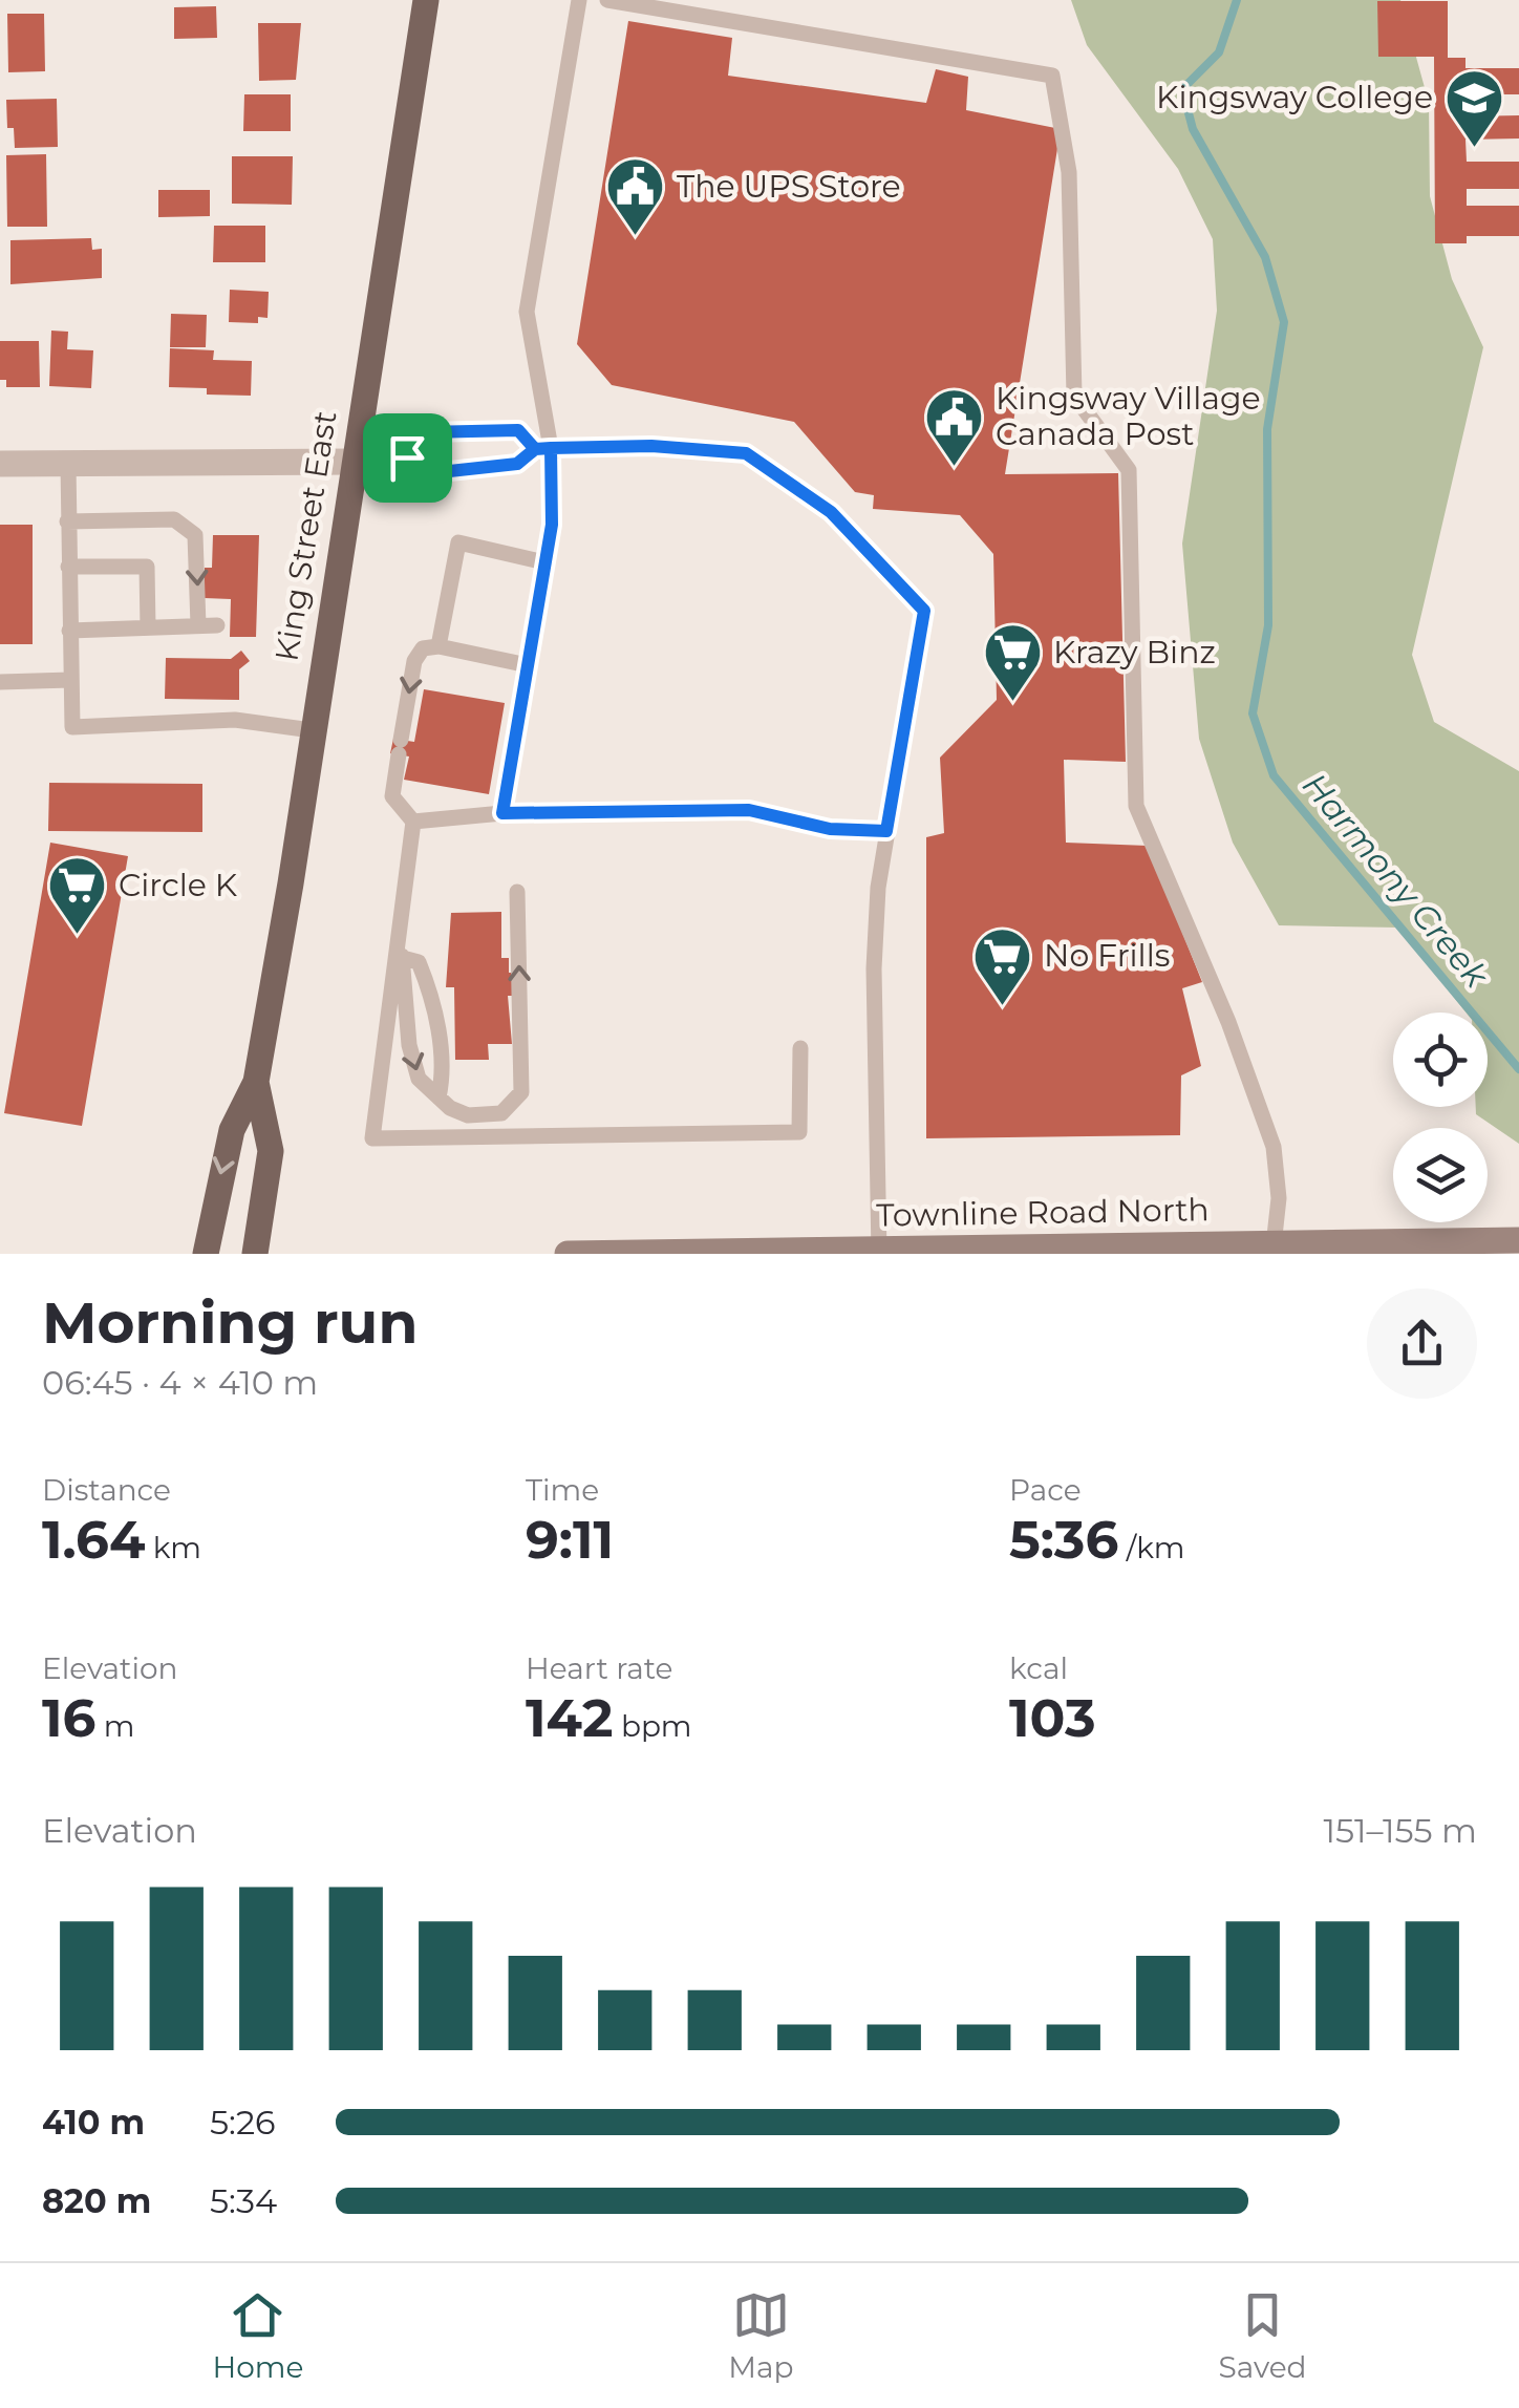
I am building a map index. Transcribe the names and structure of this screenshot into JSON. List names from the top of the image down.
{
  "streets": {
    "main road": ["King Street East", "Townline Road North"]
  },
  "water": ["Harmony Creek"],
  "places": {
    "school or university": ["Kingsway College"],
    "public building": ["The UPS Store", "Kingsway Village Canada Post"],
    "supermarket": ["Krazy Binz", "Circle K", "No Frills"]
  },
  "page": {
    "heading": ["Morning run", "06:45 · 4 × 410 m"],
    "stats": [
      ["Distance", "1.64 km"],
      ["Time", "9:11"],
      ["Pace", "5:36 /km"],
      ["Elevation", "16 m"],
      ["Heart rate", "142 bpm"],
      ["kcal", "103"]
    ],
    "chart": ["Elevation", "151–155 m"],
    "list": [
      {
        "name": "410 m",
        "note": "5:26"
      },
      {
        "name": "820 m",
        "note": "5:34"
      }
    ],
    "tabs": ["Home", "Map", "Saved"]
  }
}
